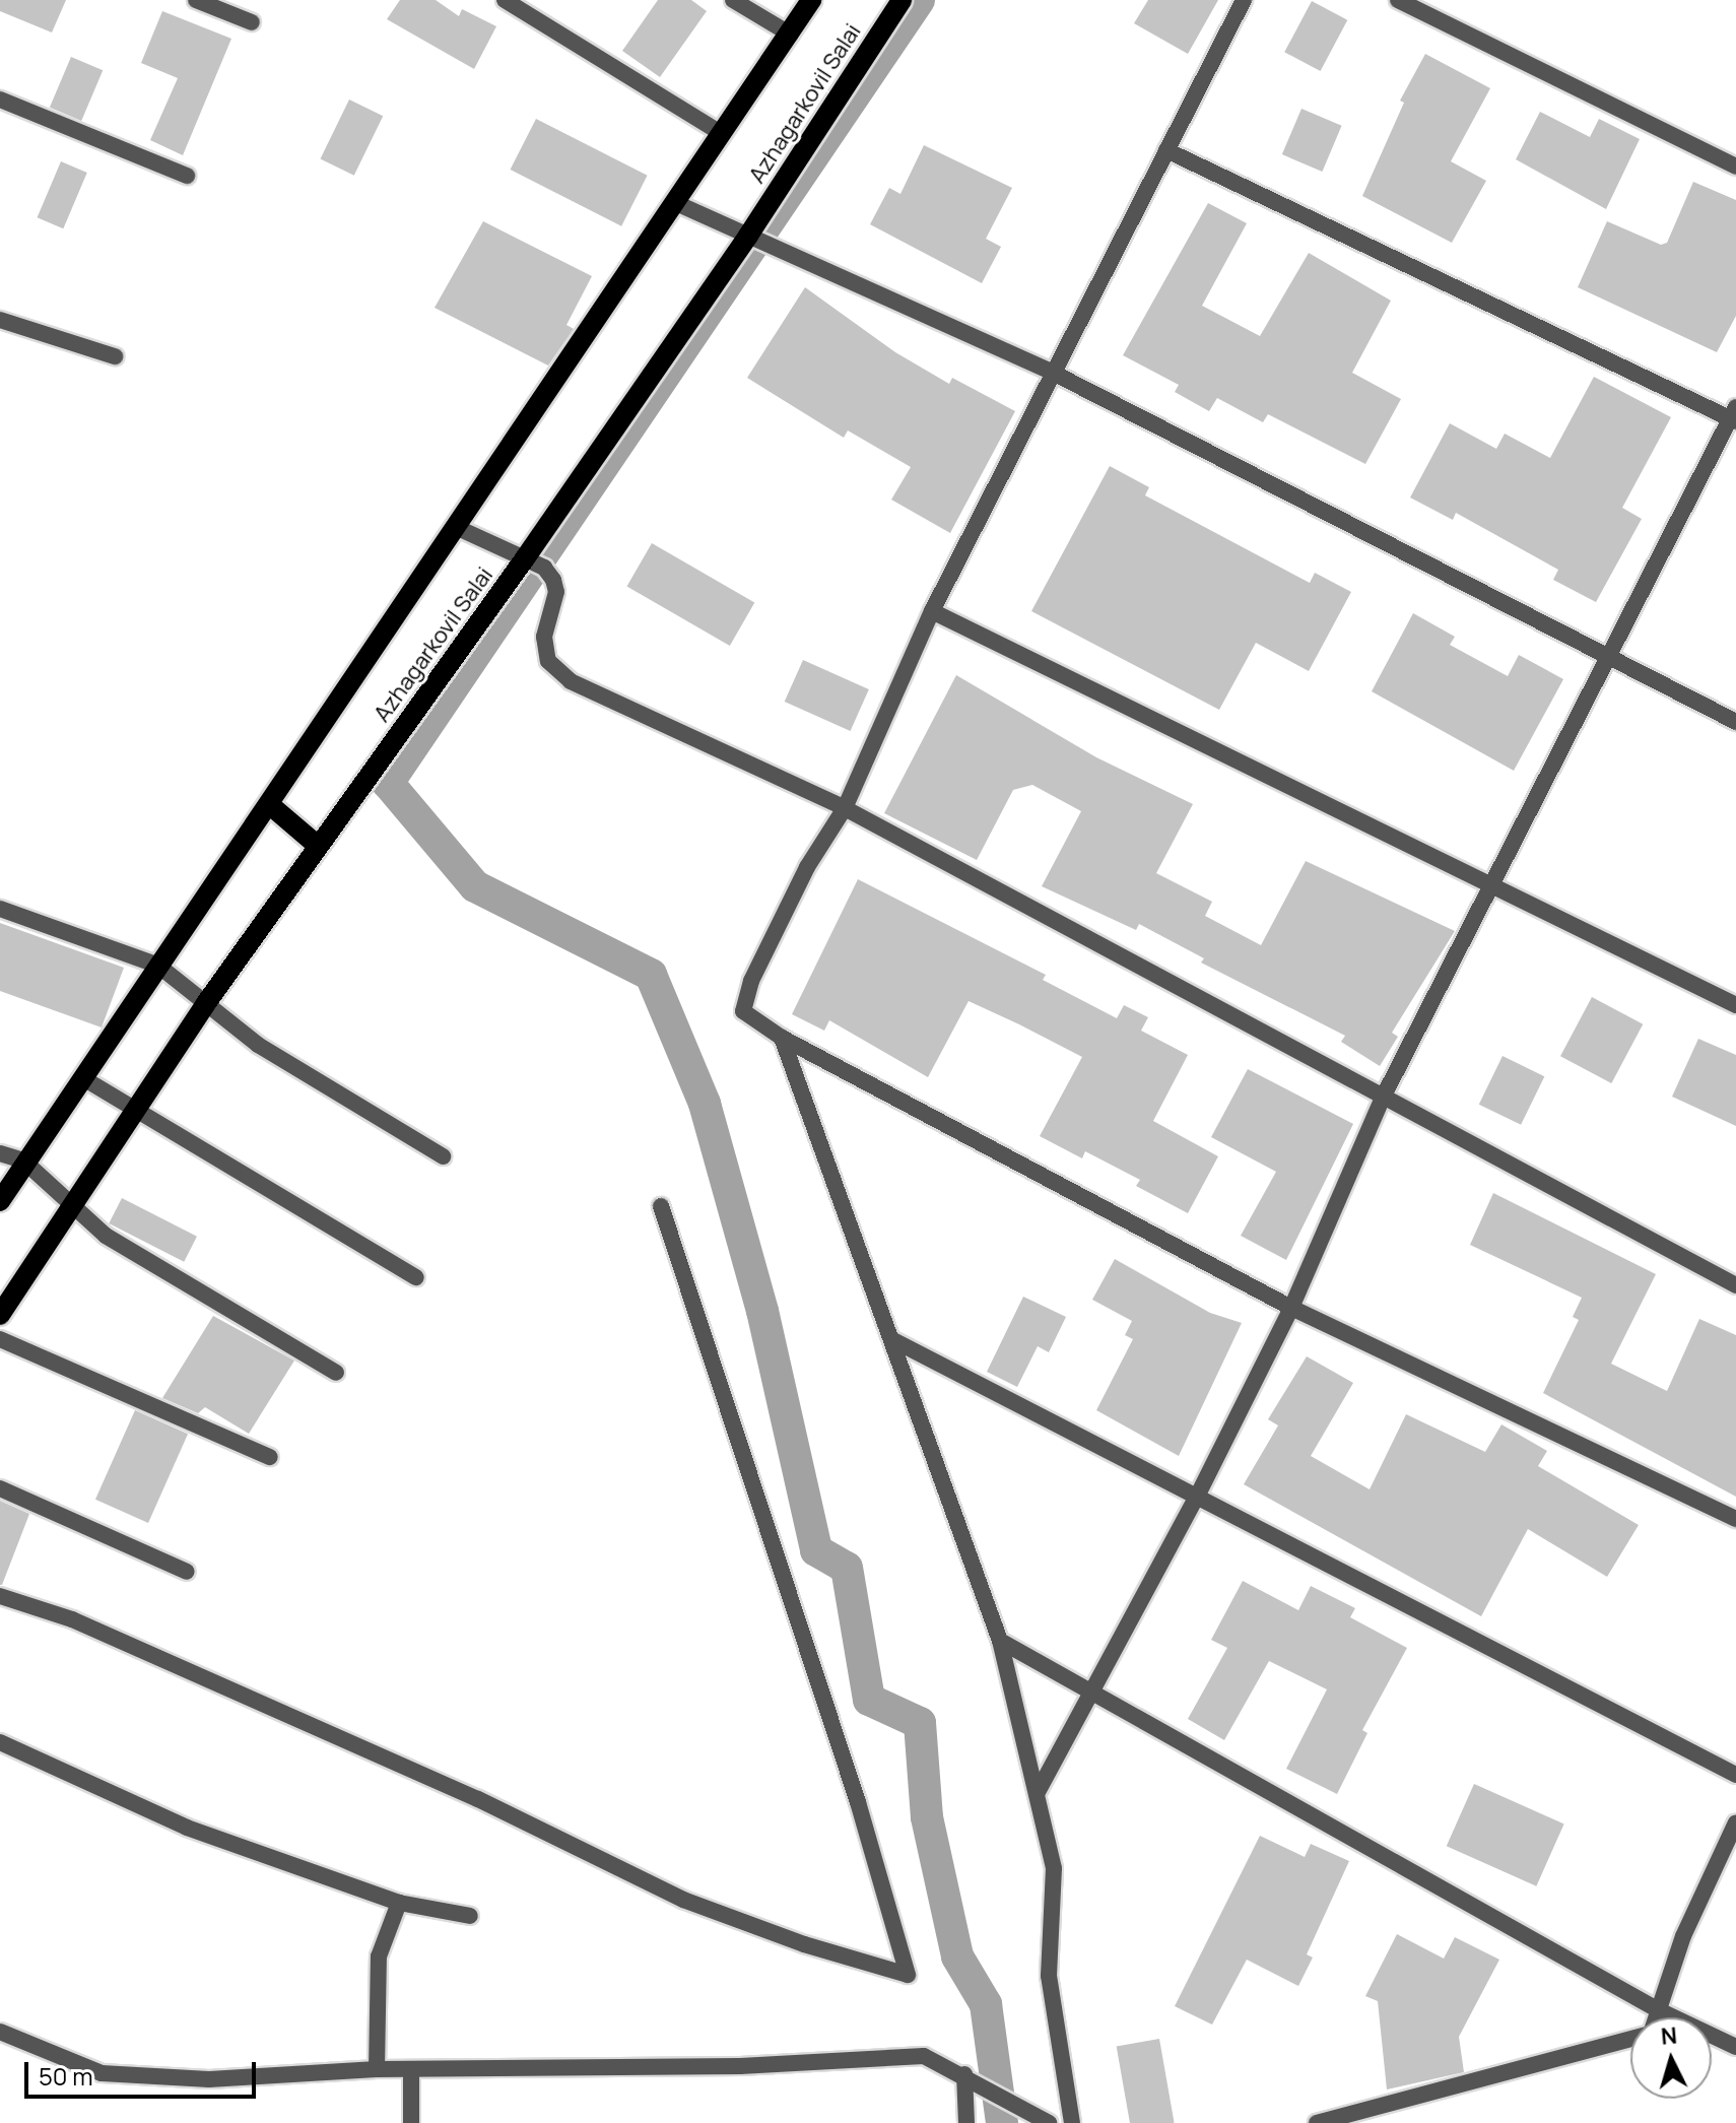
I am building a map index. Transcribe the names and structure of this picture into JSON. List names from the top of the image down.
{
  "streets": {
    "main road": ["Azhagarkovil Salai"]
  },
  "scale_bar": "50 m",
  "north": "top"
}
